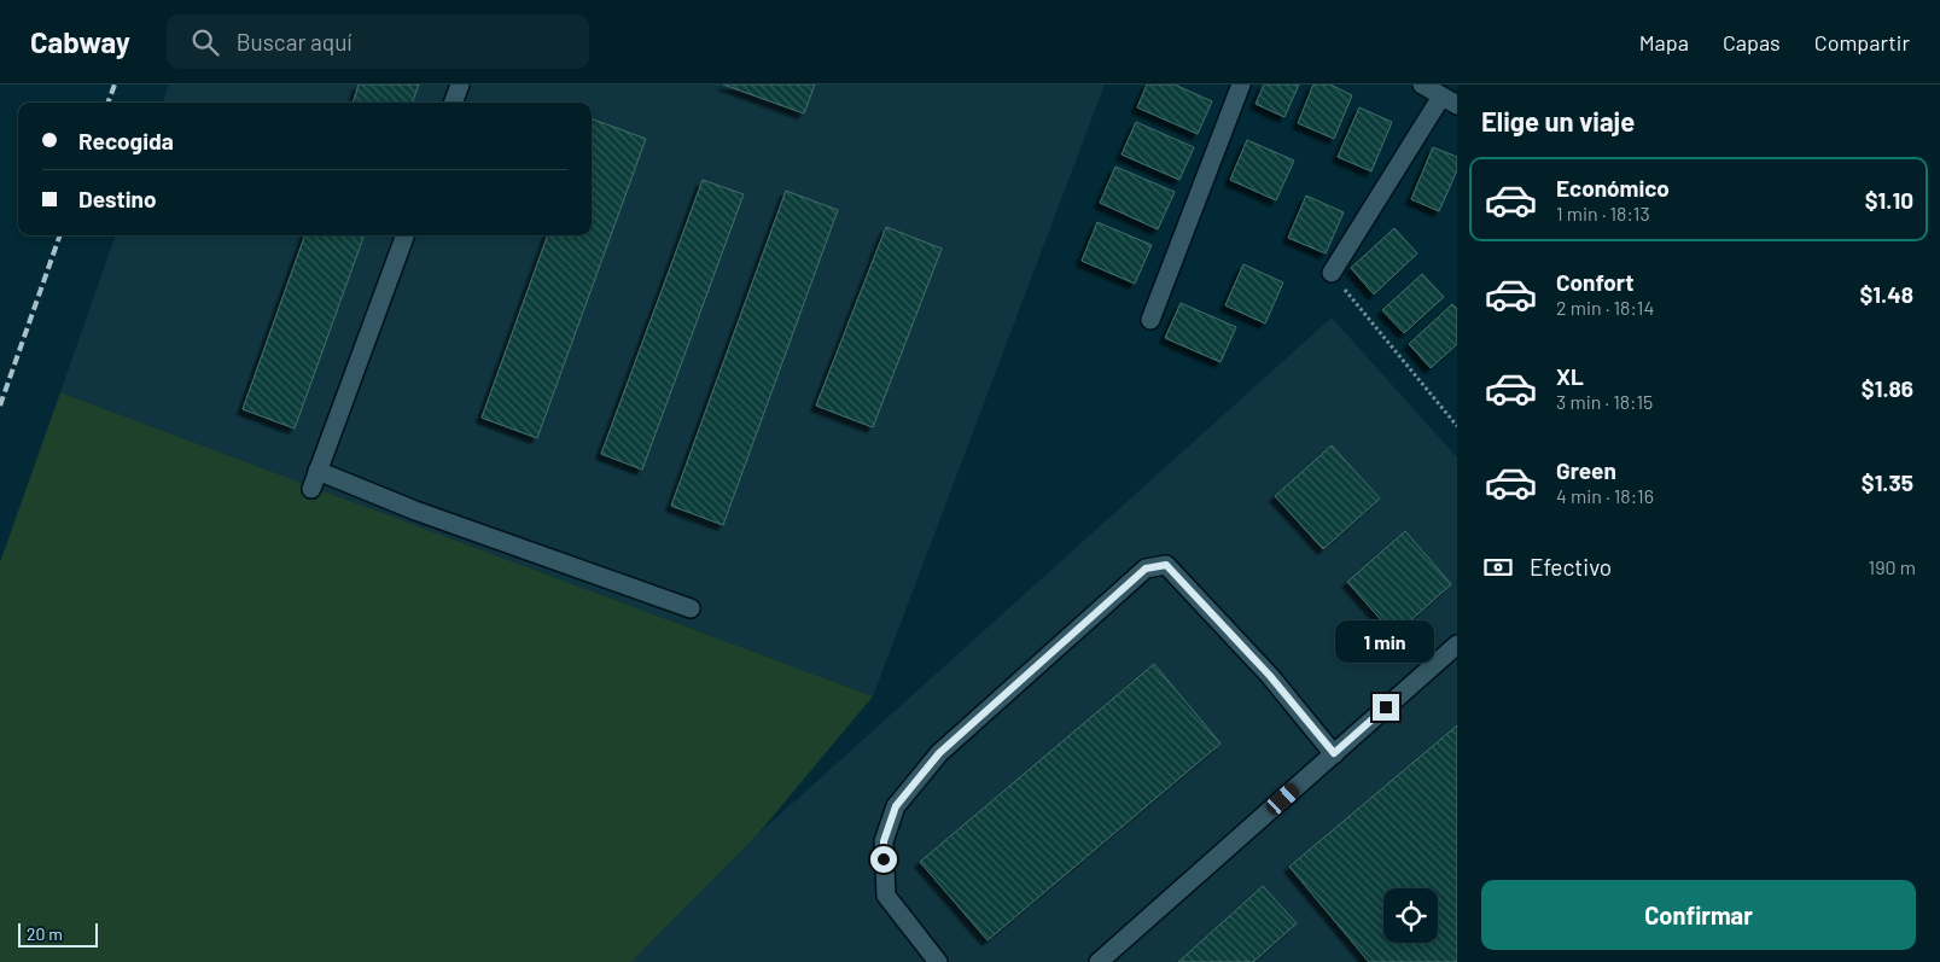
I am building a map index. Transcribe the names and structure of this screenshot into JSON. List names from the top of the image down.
{
  "scale_bar": "20 m",
  "page": {
    "header": "Cabway",
    "search": "Buscar aquí",
    "nav": ["Mapa", "Capas", "Compartir"],
    "heading": "Elige un viaje",
    "banner": ["Recogida", "Destino"],
    "list": [
      {
        "name": "Económico",
        "note": "1 min · 18:13",
        "value": "$1.10"
      },
      {
        "name": "Confort",
        "note": "2 min · 18:14",
        "value": "$1.48"
      },
      {
        "name": "XL",
        "note": "3 min · 18:15",
        "value": "$1.86"
      },
      {
        "name": "Green",
        "note": "4 min · 18:16",
        "value": "$1.35"
      }
    ],
    "pay": ["Efectivo", "190 m"],
    "bubble": "1 min",
    "buttons": "Confirmar",
    "scale": "20 m"
  }
}
